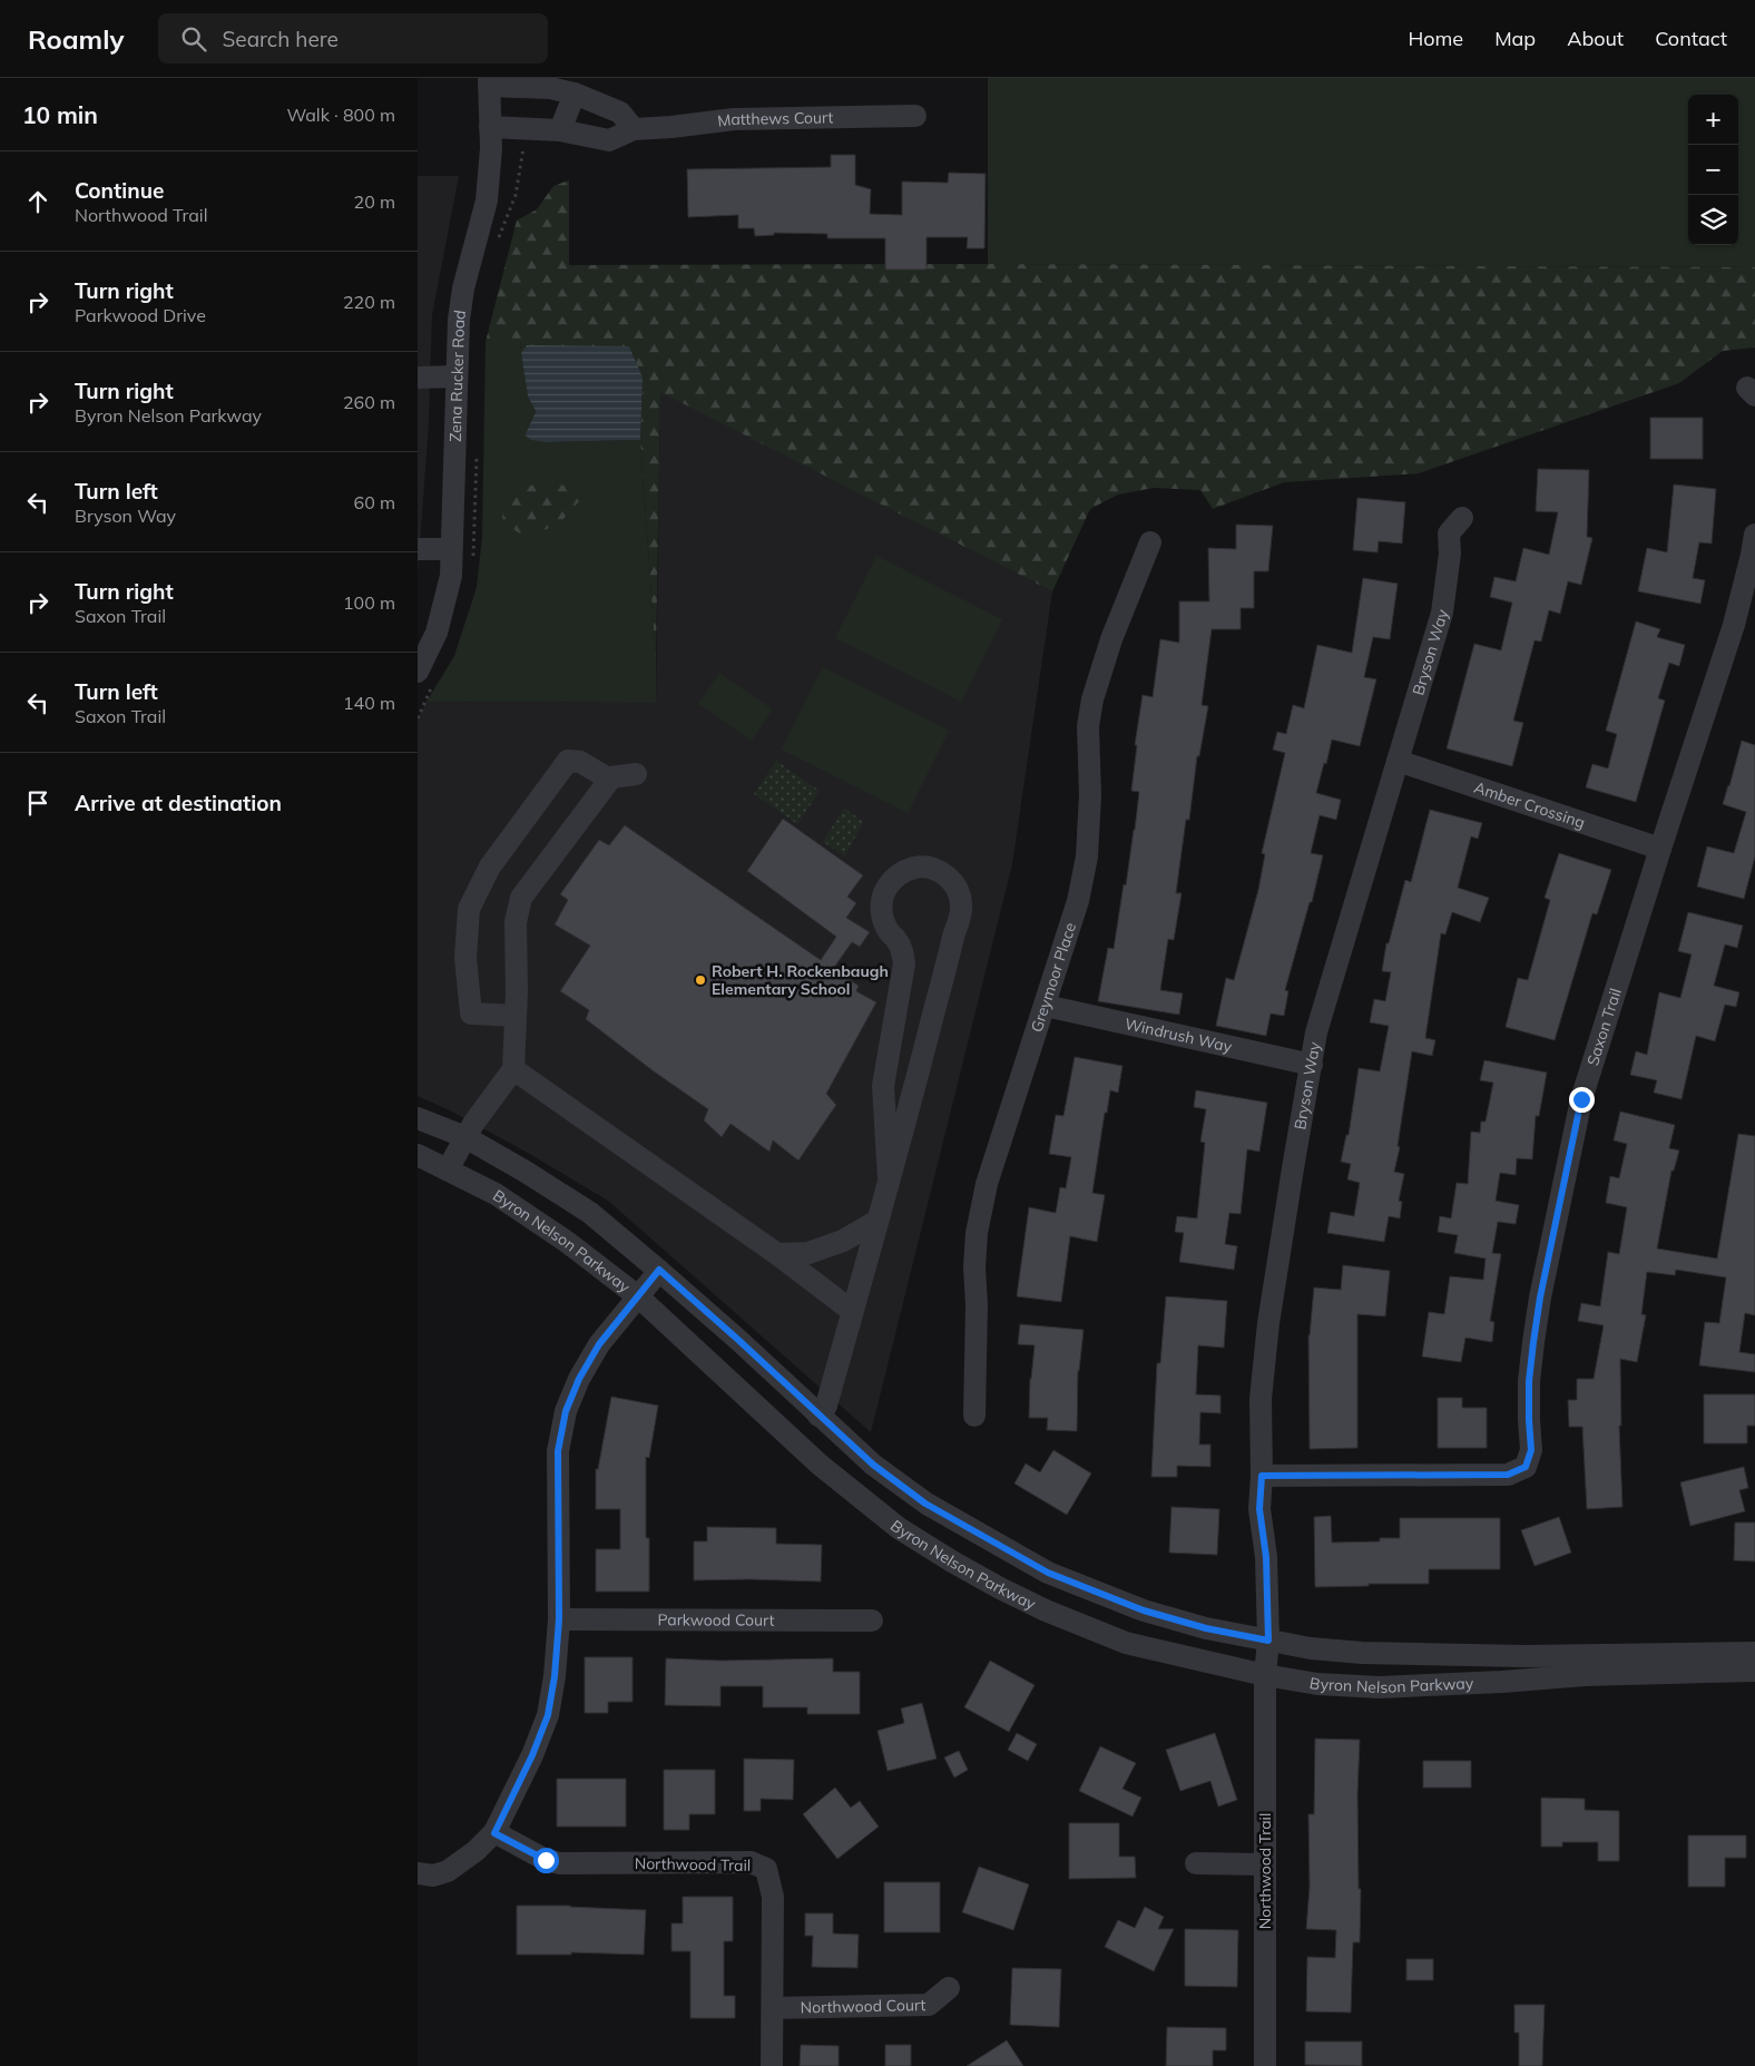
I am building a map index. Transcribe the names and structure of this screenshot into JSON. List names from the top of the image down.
{
  "streets": {
    "street": [
      "Matthews Court",
      "Zena Rucker Road",
      "Bryson Way",
      "Amber Crossing",
      "Greymoor Place",
      "Saxon Trail",
      "Windrush Way",
      "Byron Nelson Parkway",
      "Parkwood Court",
      "Northwood Trail",
      "Northwood Court"
    ]
  },
  "crossings": [
    ["Matthews Court", "Zena Rucker Road"],
    ["Bryson Way", "Amber Crossing"],
    ["Bryson Way", "Saxon Trail"],
    ["Bryson Way", "Windrush Way"],
    ["Bryson Way", "Byron Nelson Parkway"],
    ["Bryson Way", "Northwood Trail"],
    ["Amber Crossing", "Saxon Trail"],
    ["Greymoor Place", "Windrush Way"],
    ["Byron Nelson Parkway", "Northwood Trail"],
    ["Northwood Trail", "Northwood Court"]
  ],
  "places": ["Robert H. Rockenbaugh Elementary School"],
  "page": {
    "header": "Roamly",
    "search": "Search here",
    "nav": [
      "Home",
      "Map",
      "About",
      "Contact"
    ],
    "heading": ["10 min", "Walk · 800 m"],
    "map_buttons": ["+", "−"],
    "list": [
      ["Continue", "Northwood Trail", "20 m"],
      ["Turn right", "Parkwood Drive", "220 m"],
      ["Turn right", "Byron Nelson Parkway", "260 m"],
      ["Turn left", "Bryson Way", "60 m"],
      ["Turn right", "Saxon Trail", "100 m"],
      ["Turn left", "Saxon Trail", "140 m"],
      "Arrive at destination"
    ]
  }
}
